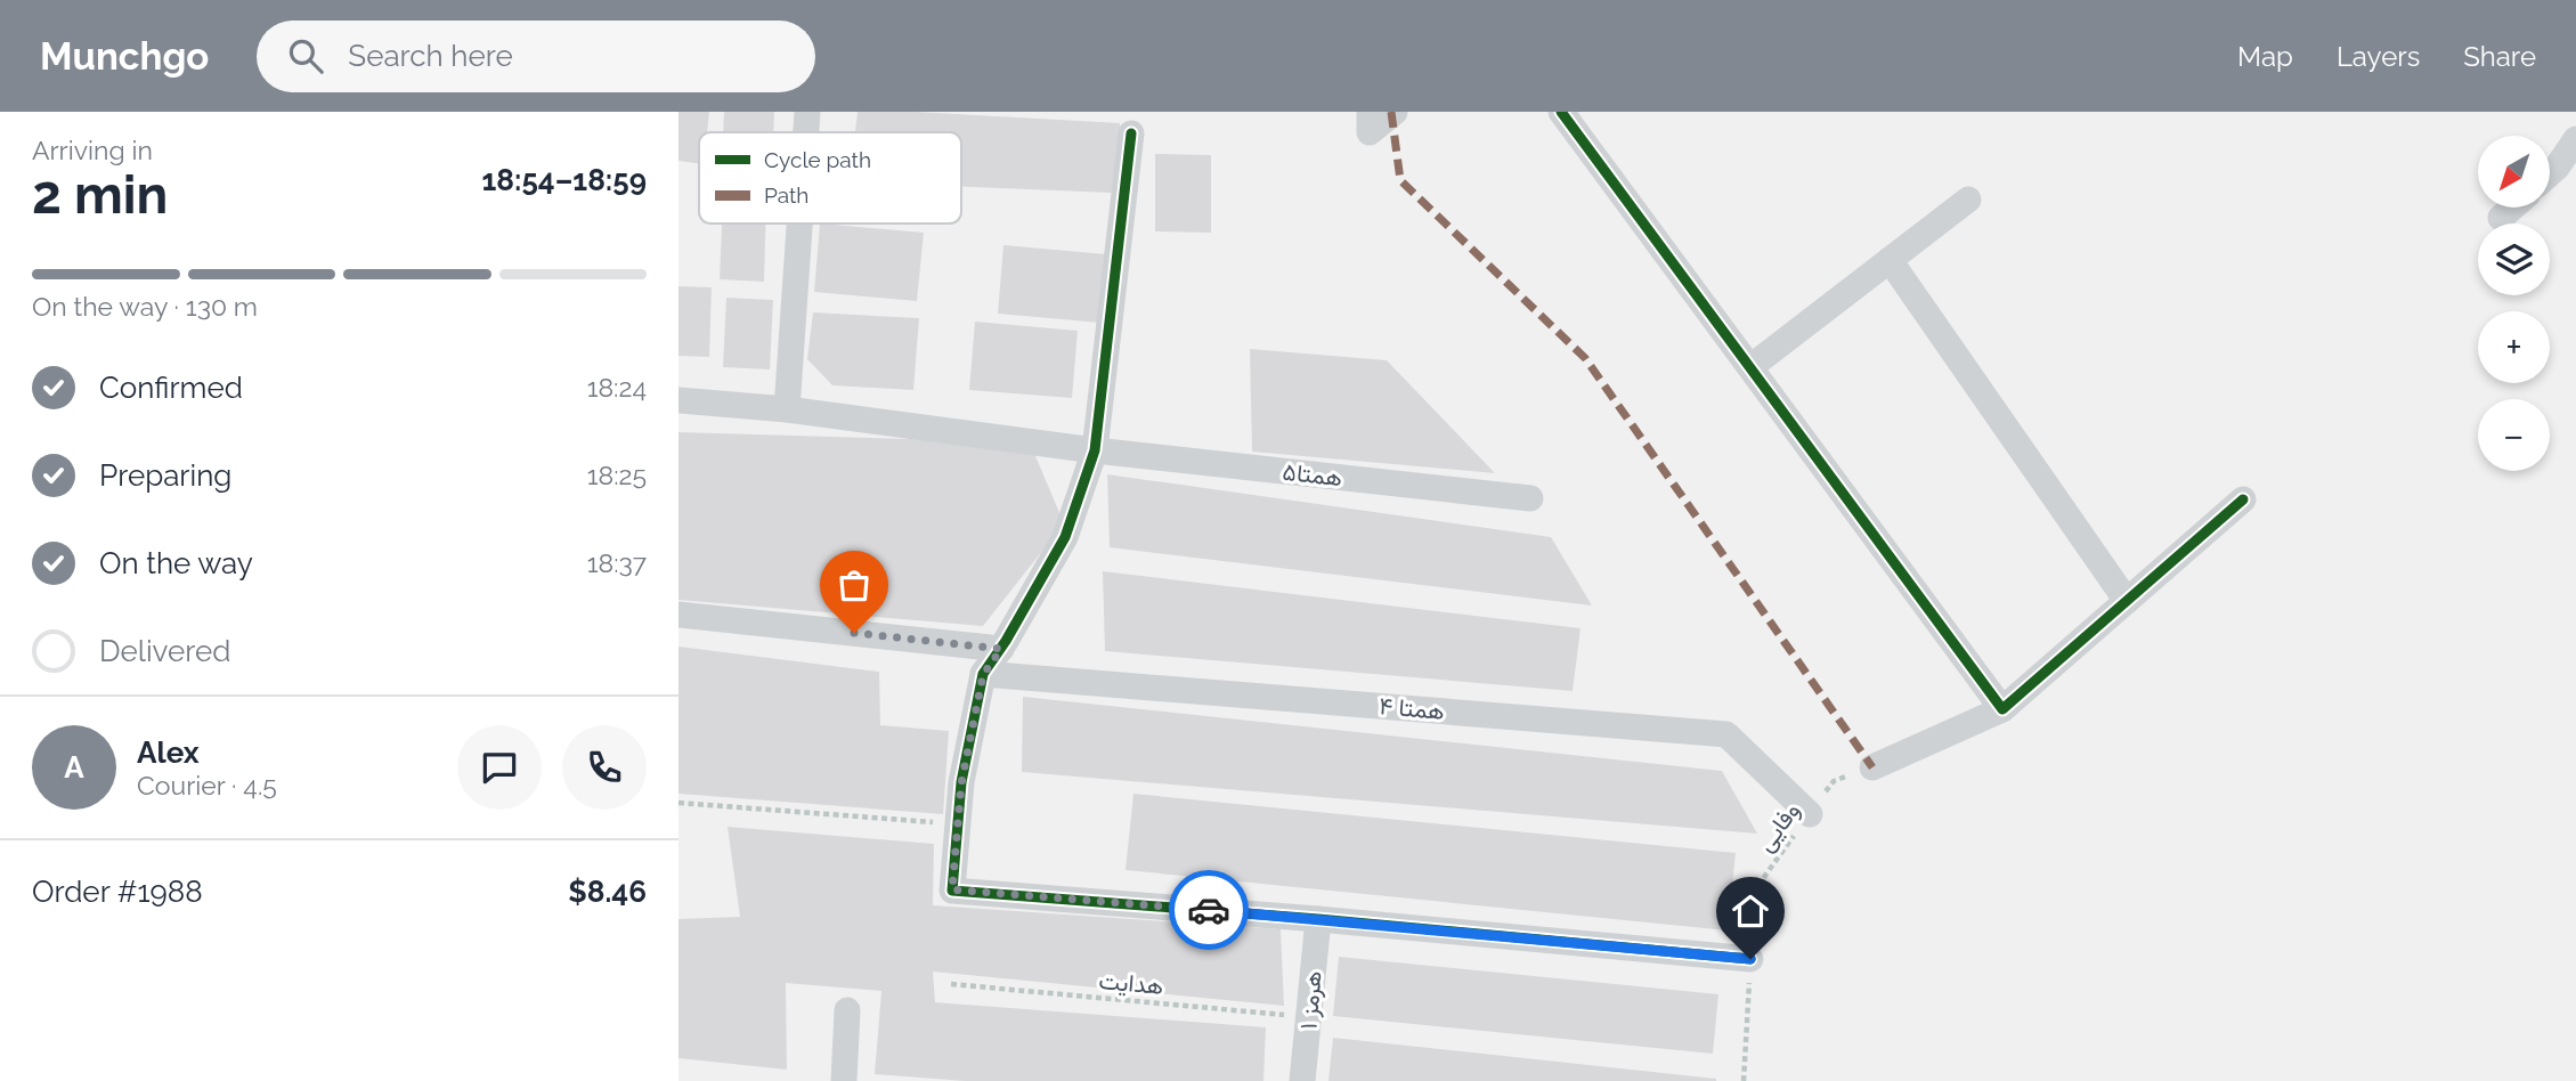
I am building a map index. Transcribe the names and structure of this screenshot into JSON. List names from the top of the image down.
{
  "streets": {
    "street": ["همتا۵", "همتا ۴", "هرمز ۱"],
    "path": ["وفایی", "هدایت"]
  },
  "crossings": [
    ["همتا ۴", "وفایی"],
    ["هدایت", "هرمز ۱"]
  ],
  "legend": ["Cycle path", "Path"],
  "north": "bottom left",
  "page": {
    "header": "Munchgo",
    "search": "Search here",
    "nav": ["Map", "Layers", "Share"],
    "heading": ["2 min", "Arriving in", "18:54–18:59"],
    "panel": [
      "Alex",
      "Courier · 4.5",
      "Order #1988",
      "$8.46"
    ],
    "map_buttons": ["+", "−"],
    "bar": "On the way · 130 m",
    "list": [
      ["Confirmed", "18:24"],
      ["Preparing", "18:25"],
      ["On the way", "18:37"],
      "Delivered"
    ],
    "round": "A"
  }
}
